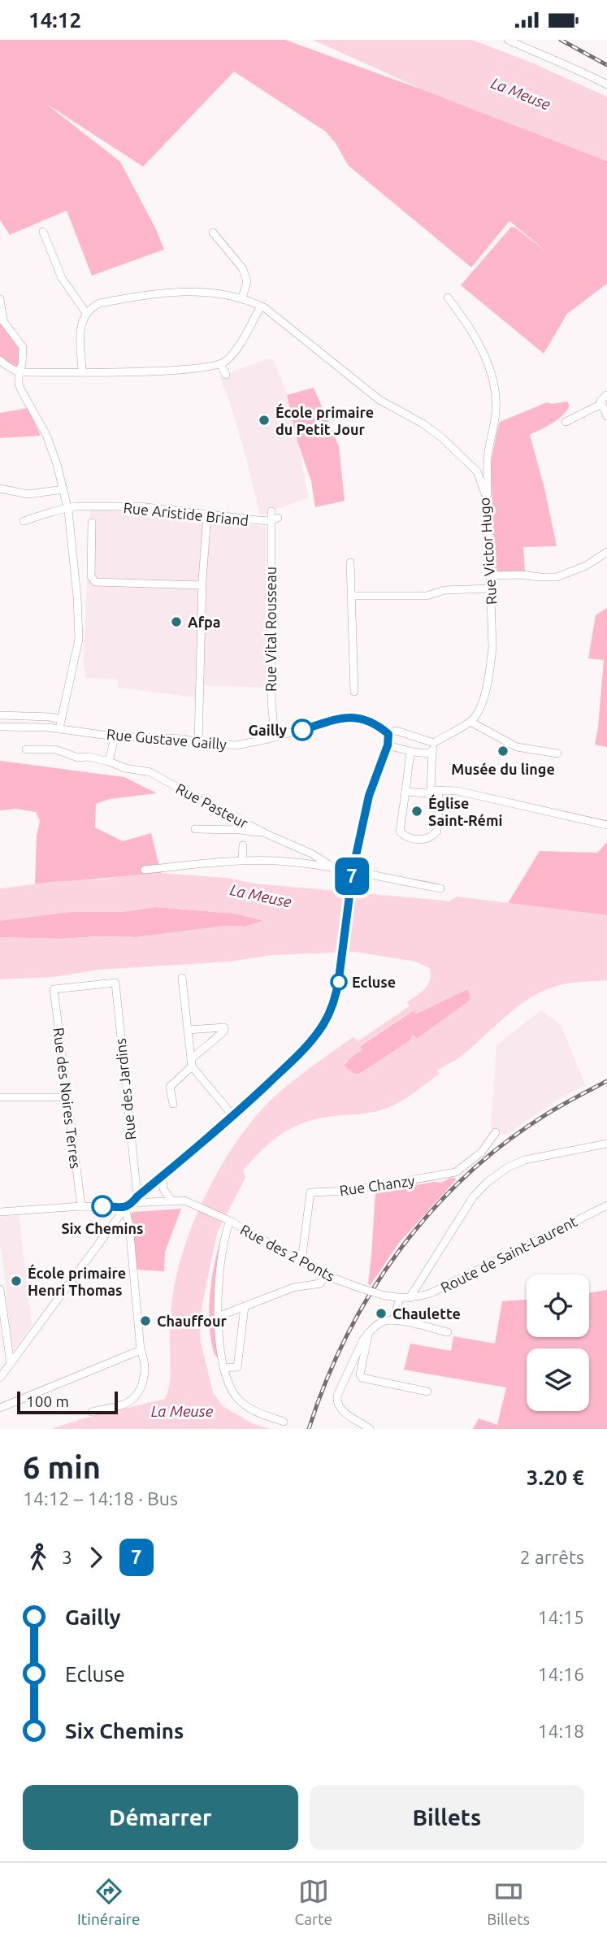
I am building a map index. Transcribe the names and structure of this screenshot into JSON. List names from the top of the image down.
{
  "streets": {
    "street": [
      "Rue Aristide Briand",
      "Rue Victor Hugo",
      "Rue Vital Rousseau",
      "Rue Gustave Gailly",
      "Rue Pasteur",
      "Rue des Jardins",
      "Rue des Noires Terres",
      "Rue Chanzy",
      "Rue des 2 Ponts",
      "Route de Saint-Laurent"
    ]
  },
  "crossings": [
    ["Rue Aristide Briand", "Rue Vital Rousseau"],
    ["Rue Vital Rousseau", "Rue Gustave Gailly"],
    ["Rue des Jardins", "Rue des Noires Terres"],
    ["Rue des Noires Terres", "Rue des 2 Ponts"],
    ["Rue Chanzy", "Rue des 2 Ponts"],
    ["Rue des 2 Ponts", "Route de Saint-Laurent"]
  ],
  "water": ["La Meuse"],
  "places": [
    "École primaire du Petit Jour",
    "Afpa",
    "Gailly",
    "Musée du linge",
    "Église Saint-Rémi",
    "Ecluse",
    "Six Chemins",
    "École primaire Henri Thomas",
    "Chaulette",
    "Chauffour"
  ],
  "lines": ["bus line 7"],
  "scale_bar": "100 m",
  "page": {
    "status": "14:12",
    "on_map": "7",
    "scale": "100 m",
    "heading": ["6 min", "14:12 – 14:18 · Bus", "3.20 €"],
    "legs": ["3", "7", "2 arrêts"],
    "list": [
      {
        "name": "Gailly",
        "value": "14:15"
      },
      {
        "name": "Ecluse",
        "value": "14:16"
      },
      {
        "name": "Six Chemins",
        "value": "14:18"
      }
    ],
    "buttons": ["Démarrer", "Billets"],
    "tabs": ["Itinéraire", "Carte", "Billets"]
  }
}
